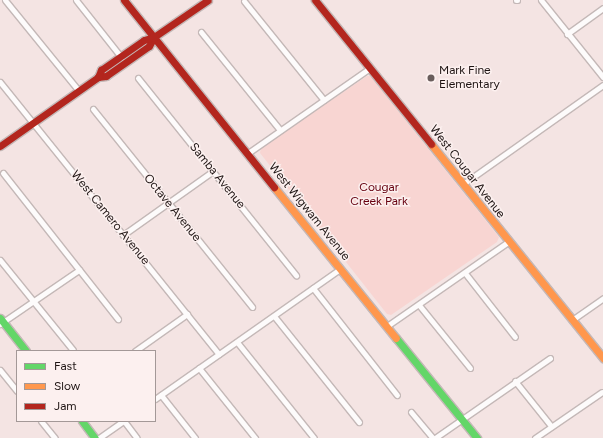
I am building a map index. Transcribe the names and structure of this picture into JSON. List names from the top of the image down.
{
  "streets": {
    "street": [
      "West Cougar Avenue",
      "Samba Avenue",
      "Octave Avenue",
      "West Wigwam Avenue",
      "West Camero Avenue"
    ]
  },
  "parks": ["Cougar Creek Park"],
  "places": ["Mark Fine Elementary"],
  "legend": ["Fast", "Slow", "Jam"]
}
